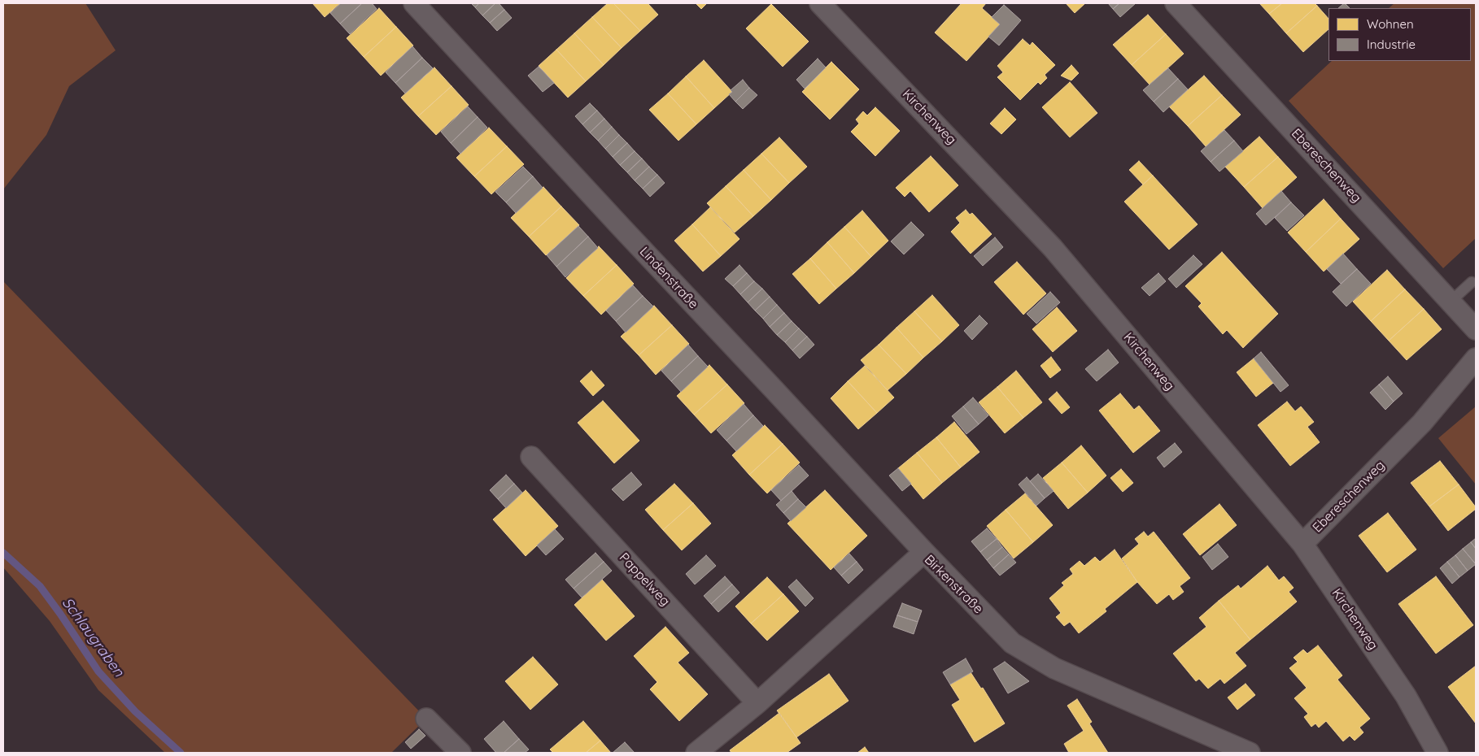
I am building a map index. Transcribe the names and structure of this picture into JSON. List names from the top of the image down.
{
  "streets": {
    "street": [
      "Kirchenweg",
      "Ebereschenweg",
      "Lindenstraße",
      "Pappelweg",
      "Birkenstraße"
    ]
  },
  "crossings": [
    ["Kirchenweg", "Ebereschenweg"],
    ["Lindenstraße", "Birkenstraße"],
    ["Pappelweg", "Birkenstraße"]
  ],
  "water": ["Schlaugraben"],
  "legend": ["Wohnen", "Industrie"]
}
